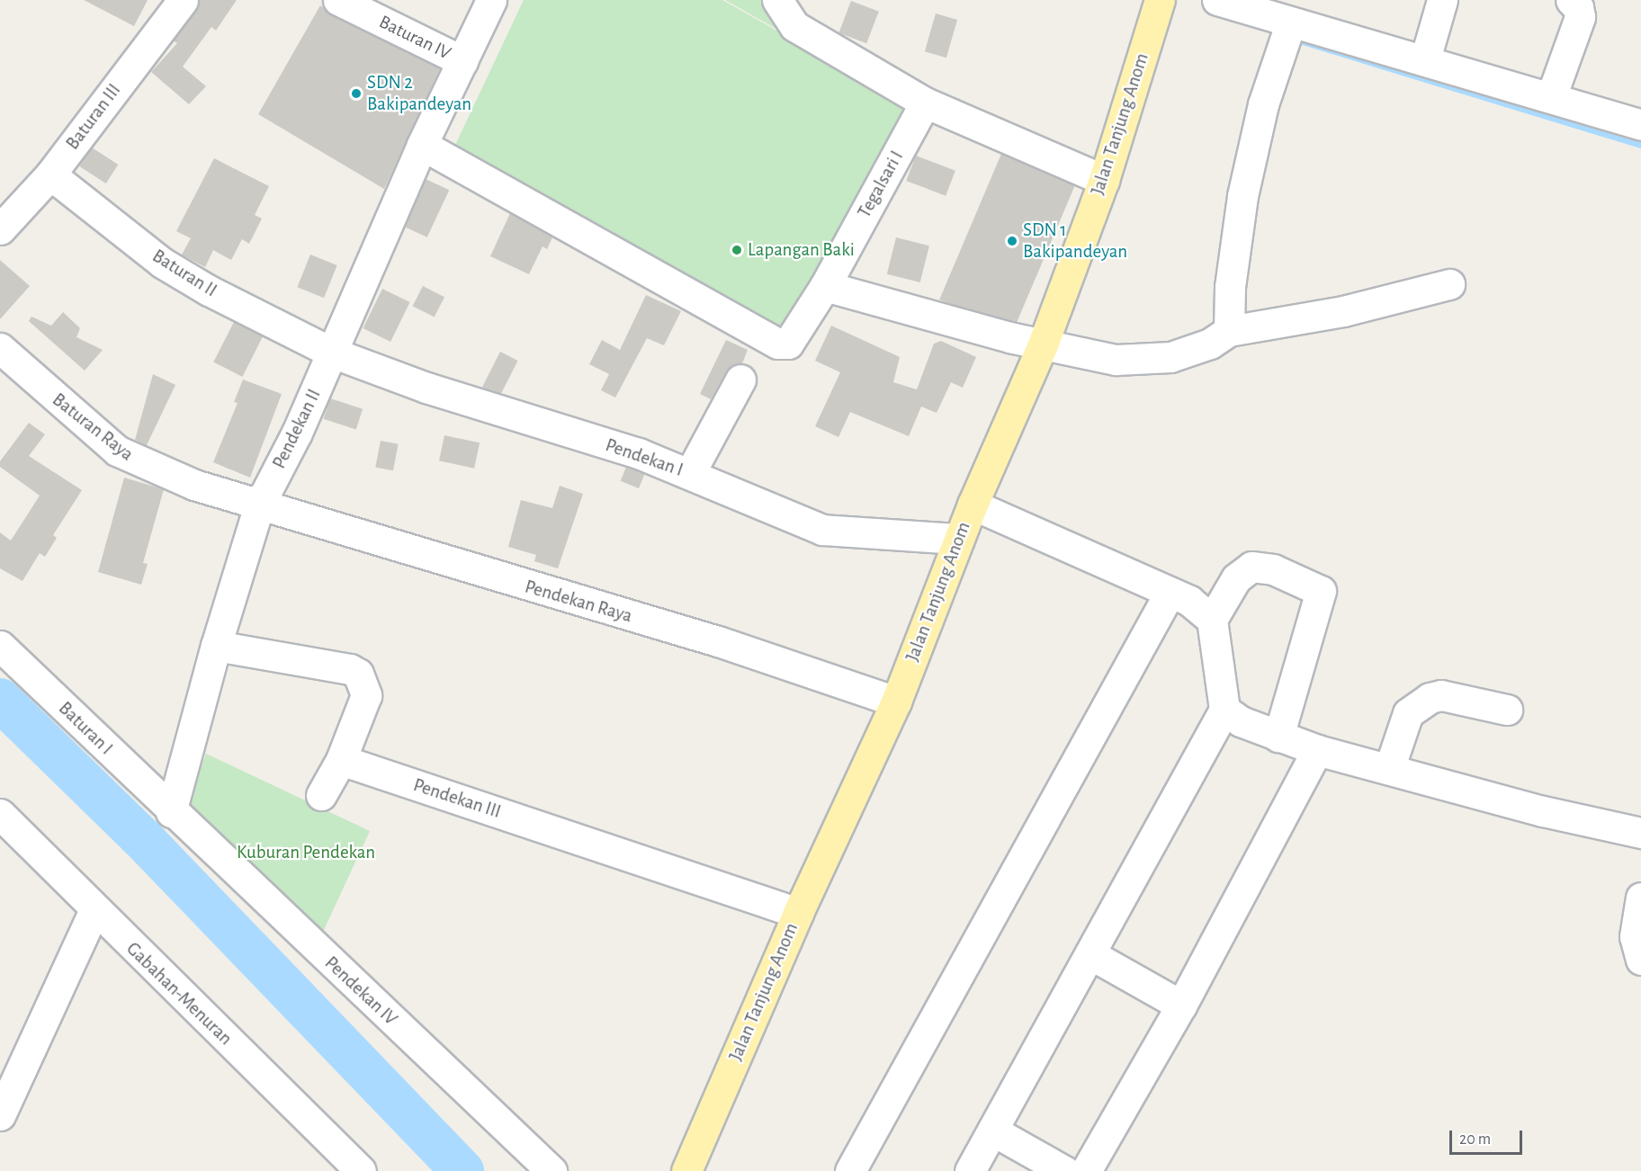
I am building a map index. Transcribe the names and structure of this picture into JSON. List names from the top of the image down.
{
  "streets": {
    "main road": ["Jalan Tanjung Anom"],
    "street": [
      "Baturan IV",
      "Baturan III",
      "Tegalsari I",
      "Baturan II",
      "Baturan Raya",
      "Pendekan II",
      "Pendekan I",
      "Pendekan Raya",
      "Baturan I",
      "Pendekan III",
      "Pendekan IV",
      "Gabahan-Menuran"
    ]
  },
  "crossings": [
    ["Baturan IV", "Pendekan II"],
    ["Baturan III", "Baturan II"],
    ["Jalan Tanjung Anom", "Pendekan I"],
    ["Jalan Tanjung Anom", "Pendekan Raya"],
    ["Jalan Tanjung Anom", "Pendekan III"],
    ["Tegalsari I", "Pendekan II"],
    ["Baturan II", "Pendekan II"],
    ["Baturan II", "Pendekan I"],
    ["Baturan Raya", "Pendekan II"],
    ["Baturan Raya", "Pendekan Raya"],
    ["Pendekan II", "Pendekan I"],
    ["Pendekan II", "Pendekan Raya"],
    ["Pendekan II", "Baturan I"],
    ["Pendekan II", "Pendekan IV"],
    ["Baturan I", "Pendekan IV"]
  ],
  "parks": ["Kuburan Pendekan"],
  "places": ["SDN 2 Bakipandeyan", "SDN 1 Bakipandeyan", "Lapangan Baki"],
  "scale_bar": "20 m"
}
